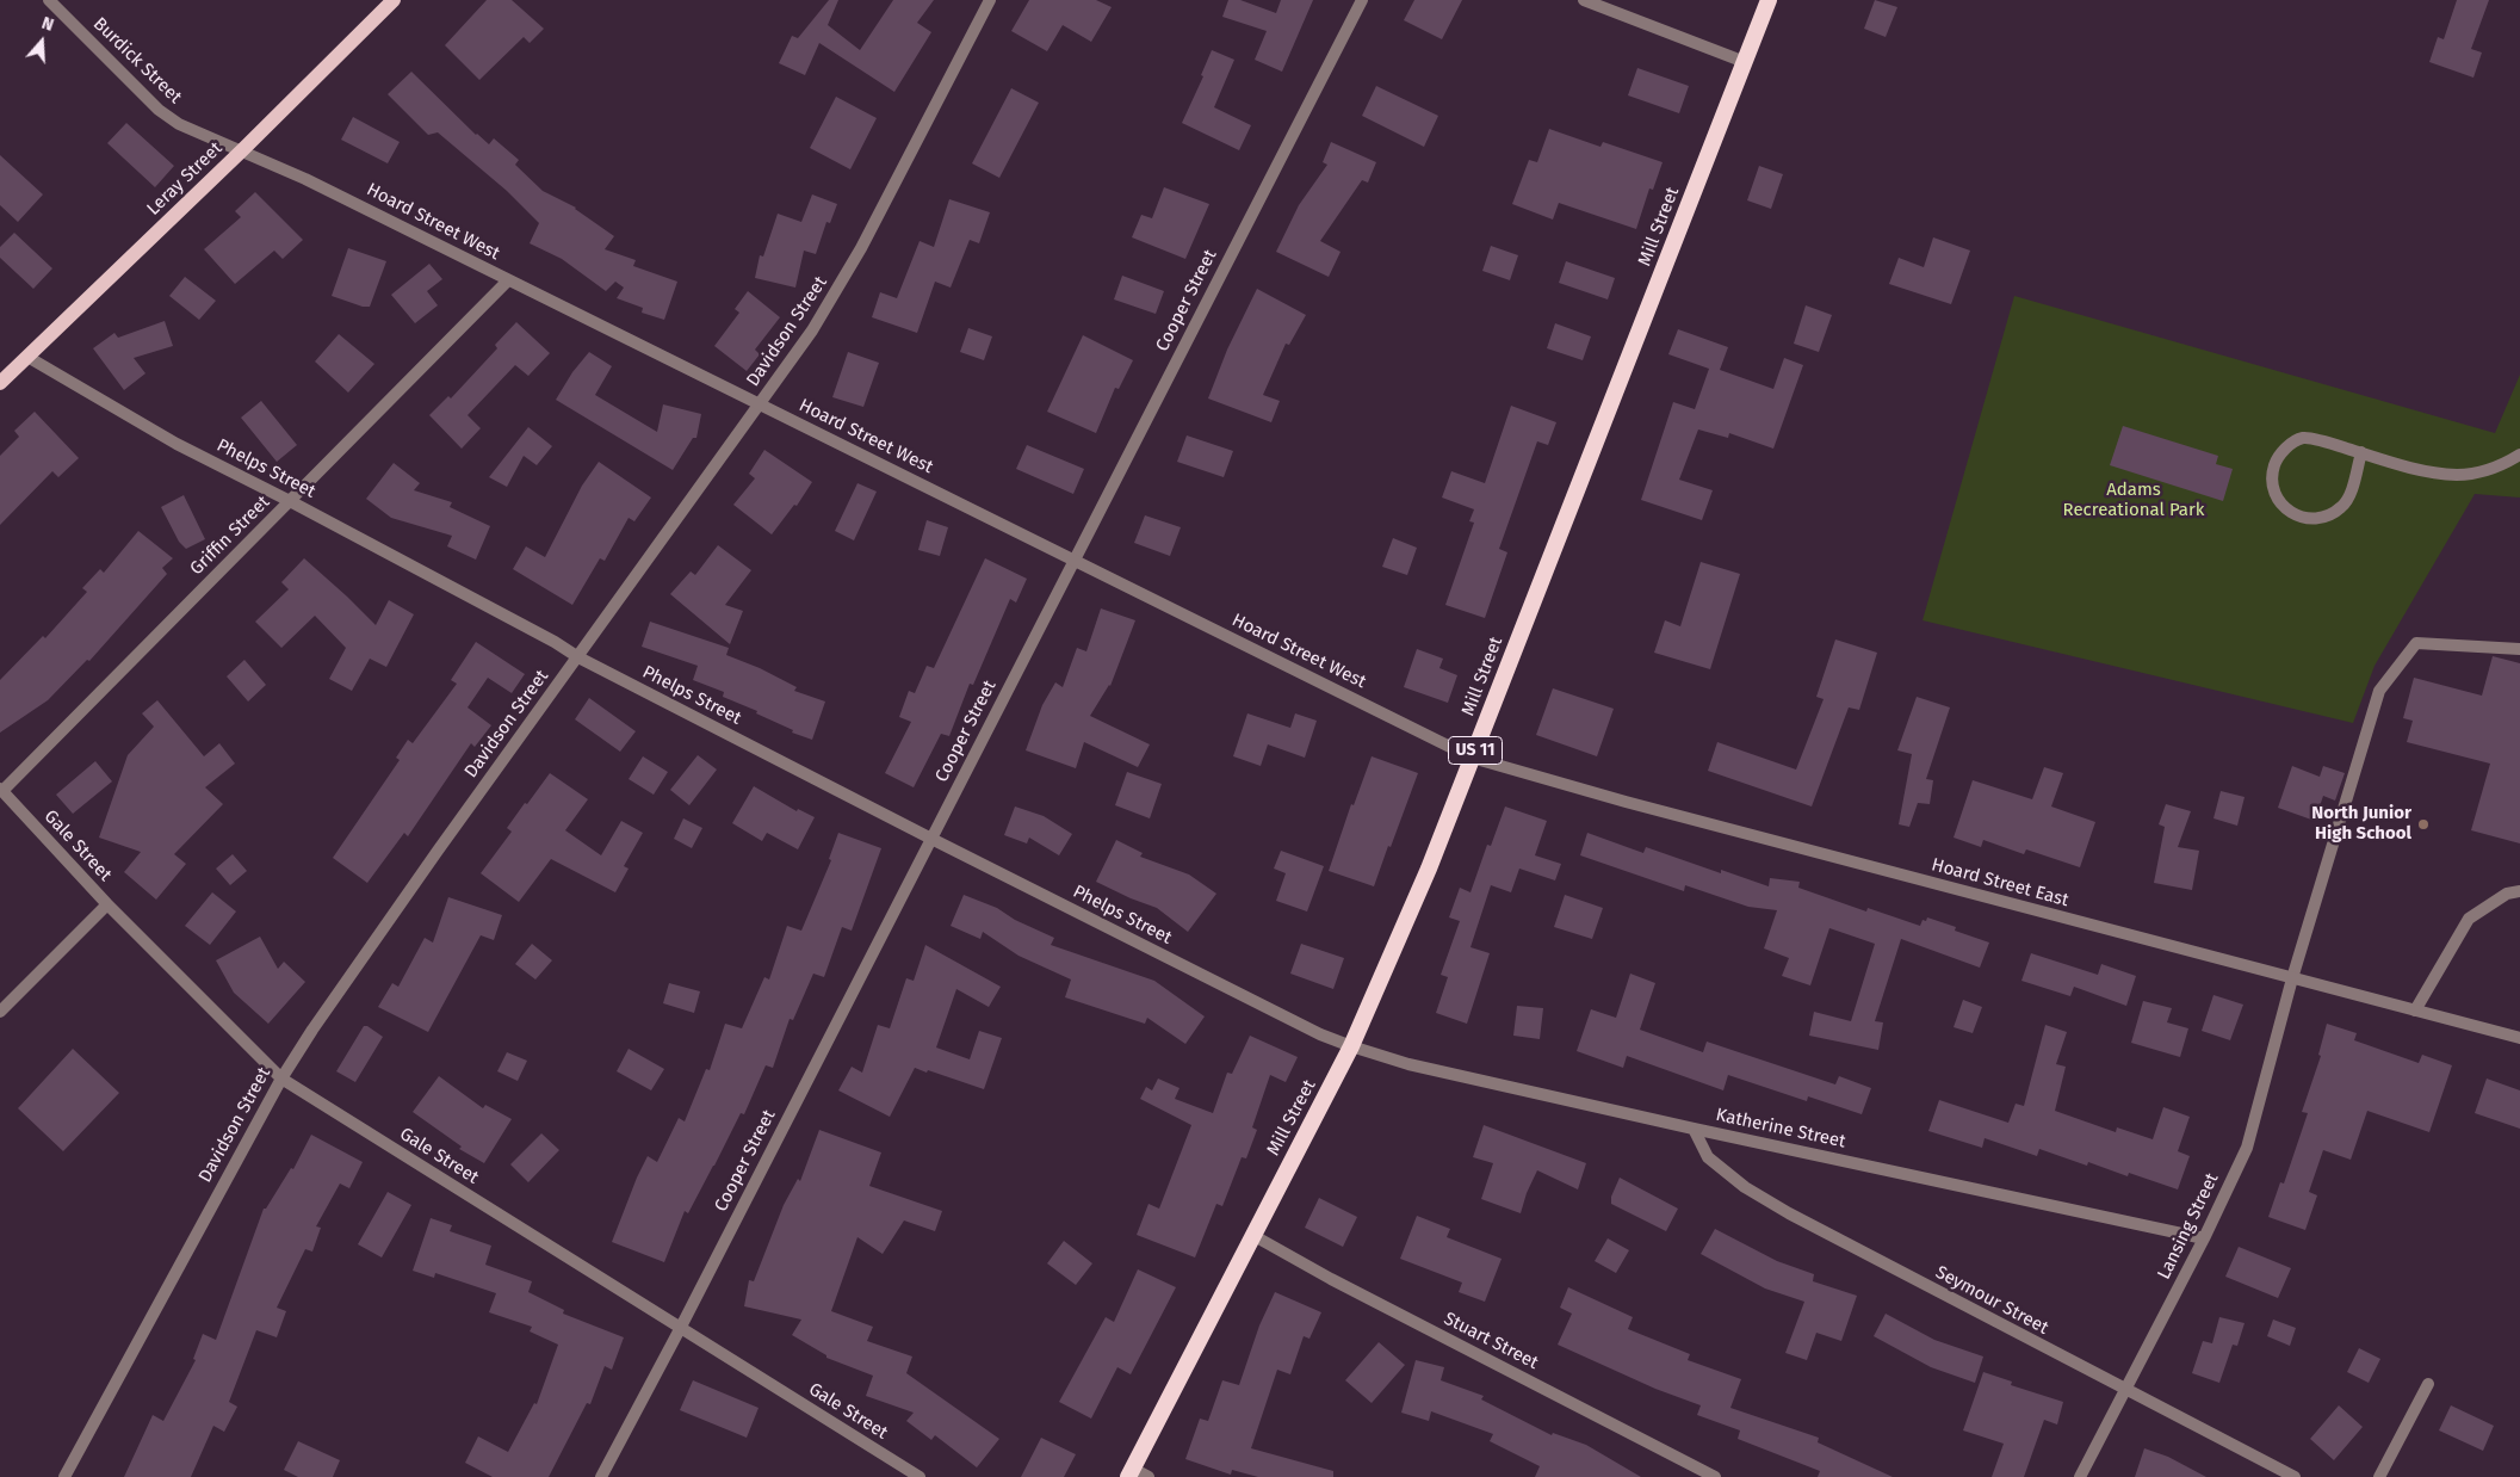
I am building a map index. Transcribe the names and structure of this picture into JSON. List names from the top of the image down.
{
  "streets": {
    "highway": ["Mill Street", "US 11"],
    "main road": ["Leray Street"],
    "street": [
      "Burdick Street",
      "Hoard Street West",
      "Cooper Street",
      "Davidson Street",
      "Phelps Street",
      "Griffin Street",
      "Gale Street",
      "Hoard Street East",
      "Katherine Street",
      "Lansing Street",
      "Seymour Street",
      "Stuart Street"
    ]
  },
  "crossings": [
    ["Burdick Street", "Leray Street"],
    ["Burdick Street", "Hoard Street West"],
    ["Leray Street", "Hoard Street West"],
    ["Leray Street", "Phelps Street"],
    ["Hoard Street West", "Mill Street"],
    ["Hoard Street West", "Cooper Street"],
    ["Hoard Street West", "Davidson Street"],
    ["Hoard Street West", "Griffin Street"],
    ["Hoard Street West", "Hoard Street East"],
    ["Mill Street", "Phelps Street"],
    ["Mill Street", "Hoard Street East"],
    ["Mill Street", "Katherine Street"],
    ["Mill Street", "Stuart Street"],
    ["Cooper Street", "Phelps Street"],
    ["Cooper Street", "Gale Street"],
    ["Davidson Street", "Phelps Street"],
    ["Davidson Street", "Gale Street"],
    ["Phelps Street", "Griffin Street"],
    ["Phelps Street", "Katherine Street"],
    ["Griffin Street", "Gale Street"],
    ["Hoard Street East", "Lansing Street"],
    ["Katherine Street", "Lansing Street"],
    ["Katherine Street", "Seymour Street"],
    ["Lansing Street", "Seymour Street"]
  ],
  "parks": ["Adams Recreational Park"],
  "places": ["North Junior High School"],
  "north": "top"
}
